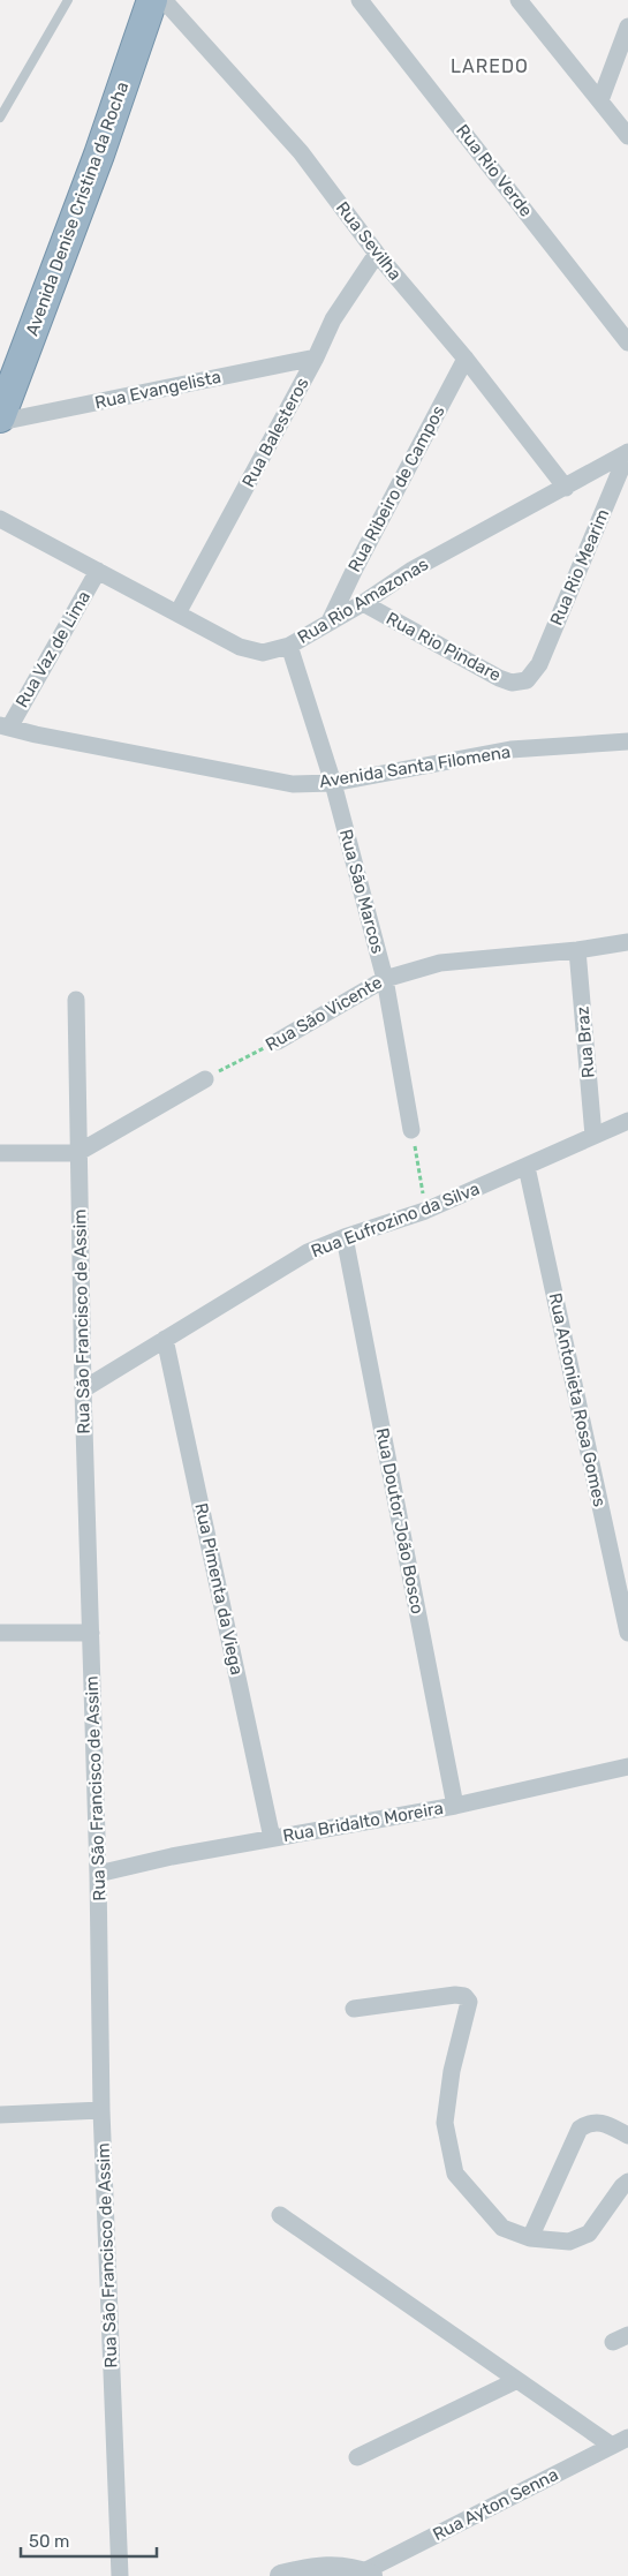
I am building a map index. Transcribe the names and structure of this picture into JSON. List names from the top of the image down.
{
  "streets": {
    "highway": ["Avenida Denise Cristina da Rocha"],
    "street": [
      "Rua Rio Verde",
      "Rua Sevilha",
      "Rua Evangelista",
      "Rua Balesteros",
      "Rua Ribeiro de Campos",
      "Rua Rio Mearim",
      "Rua Rio Amazonas",
      "Rua Rio Pindare",
      "Rua Vaz de Lima",
      "Avenida Santa Filomena",
      "Rua São Marcos",
      "Rua São Vicente",
      "Rua Braz",
      "Rua Eufrozino da Silva",
      "Rua São Francisco de Assim",
      "Rua Antonieta Rosa Gomes",
      "Rua Doutor João Bosco",
      "Rua Pimenta da Viega",
      "Rua Bridalto Moreira",
      "Rua Ayton Senna"
    ]
  },
  "crossings": [
    ["Rua Sevilha", "Rua Balesteros"],
    ["Rua Sevilha", "Rua Ribeiro de Campos"],
    ["Rua Sevilha", "Rua Rio Amazonas"],
    ["Rua Evangelista", "Rua Balesteros"],
    ["Rua Balesteros", "Rua Rio Amazonas"],
    ["Rua Ribeiro de Campos", "Rua Rio Amazonas"],
    ["Rua Rio Mearim", "Rua Rio Amazonas"],
    ["Rua Rio Mearim", "Rua Rio Pindare"],
    ["Rua Rio Amazonas", "Rua Rio Pindare"],
    ["Rua Rio Amazonas", "Rua Vaz de Lima"],
    ["Rua Rio Amazonas", "Rua São Marcos"],
    ["Rua Vaz de Lima", "Avenida Santa Filomena"],
    ["Avenida Santa Filomena", "Rua São Marcos"],
    ["Rua São Marcos", "Rua São Vicente"],
    ["Rua São Vicente", "Rua Braz"],
    ["Rua Braz", "Rua Eufrozino da Silva"],
    ["Rua Eufrozino da Silva", "Rua São Francisco de Assim"],
    ["Rua Eufrozino da Silva", "Rua Antonieta Rosa Gomes"],
    ["Rua Eufrozino da Silva", "Rua Doutor João Bosco"],
    ["Rua Eufrozino da Silva", "Rua Pimenta da Viega"],
    ["Rua São Francisco de Assim", "Rua Bridalto Moreira"],
    ["Rua Doutor João Bosco", "Rua Bridalto Moreira"],
    ["Rua Pimenta da Viega", "Rua Bridalto Moreira"]
  ],
  "districts": ["LAREDO"],
  "scale_bar": "50 m"
}
